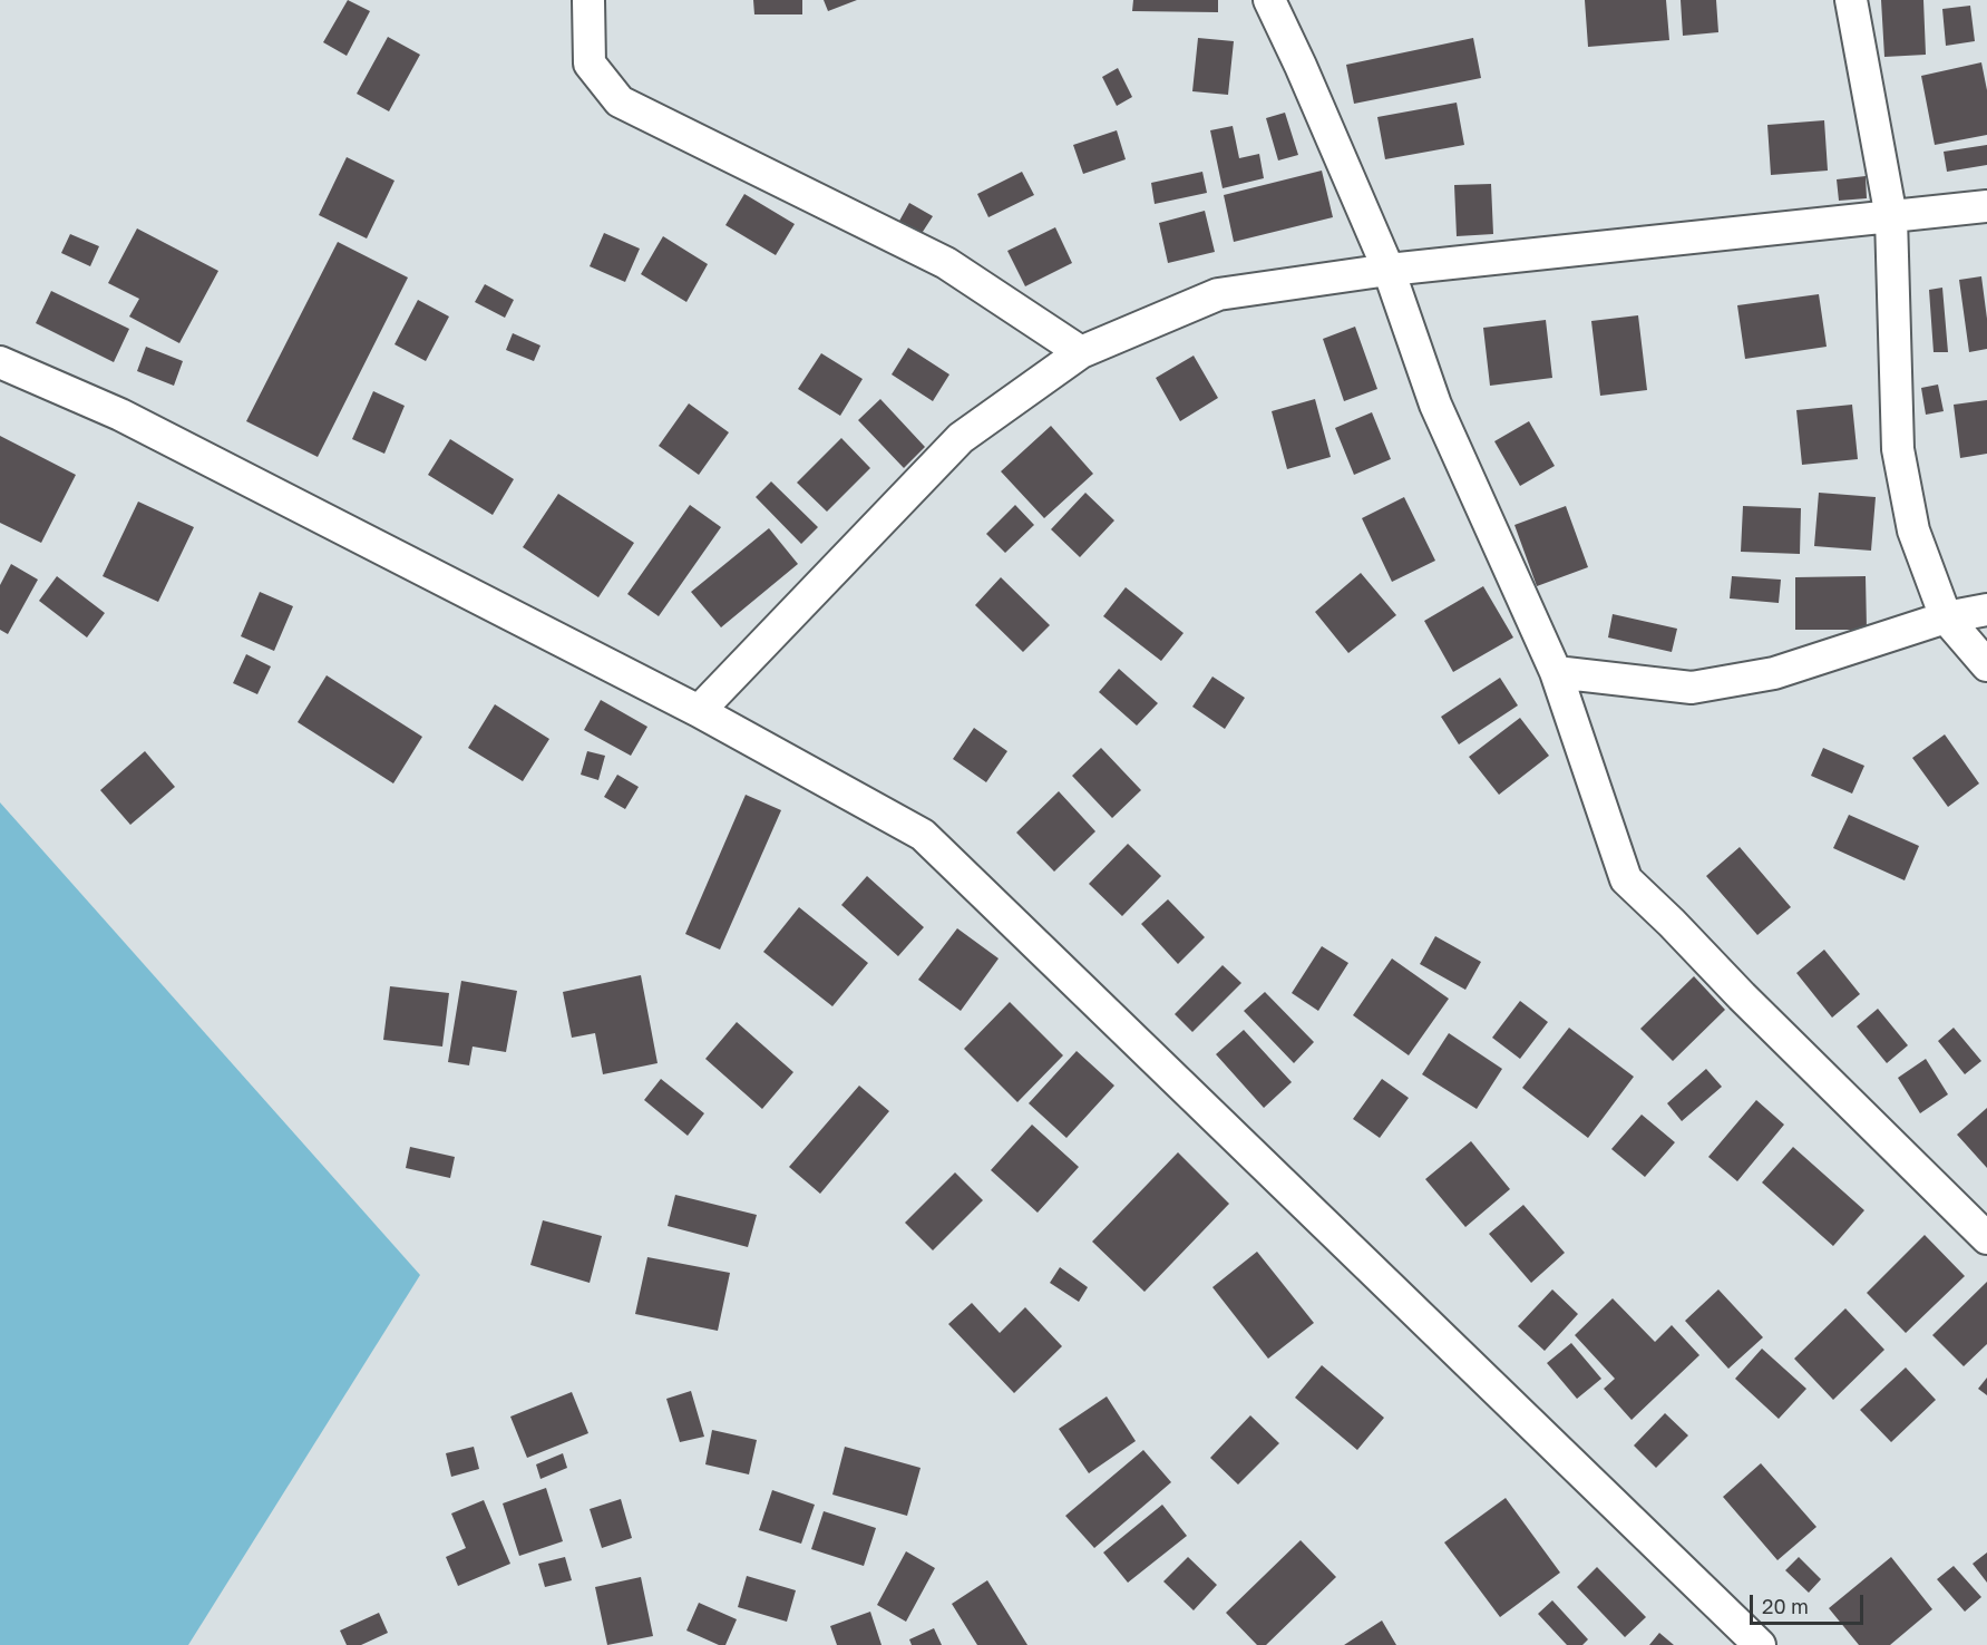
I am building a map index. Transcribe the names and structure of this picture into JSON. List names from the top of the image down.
{
  "scale_bar": "20 m"
}
